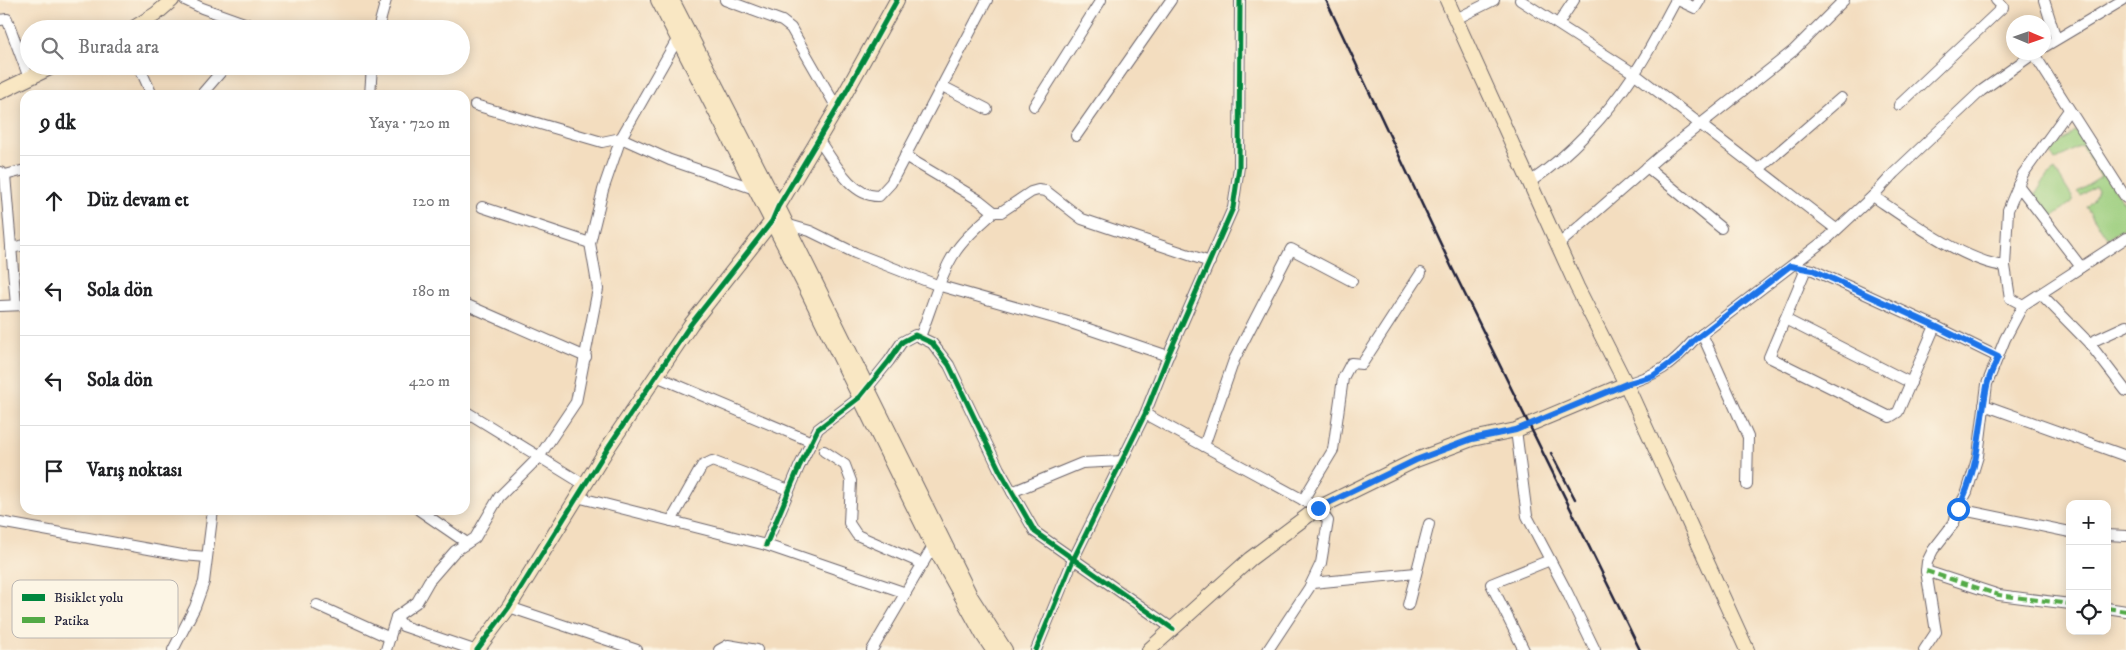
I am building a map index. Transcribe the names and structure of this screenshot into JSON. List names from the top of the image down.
{
  "legend": ["Bisiklet yolu", "Patika"],
  "north": "right",
  "page": {
    "search": "Burada ara",
    "heading": ["9 dk", "Yaya · 720 m"],
    "list": [
      ["Düz devam et", "120 m"],
      ["Sola dön", "180 m"],
      ["Sola dön", "420 m"],
      "Varış noktası"
    ],
    "map_buttons": ["+", "−"]
  }
}
